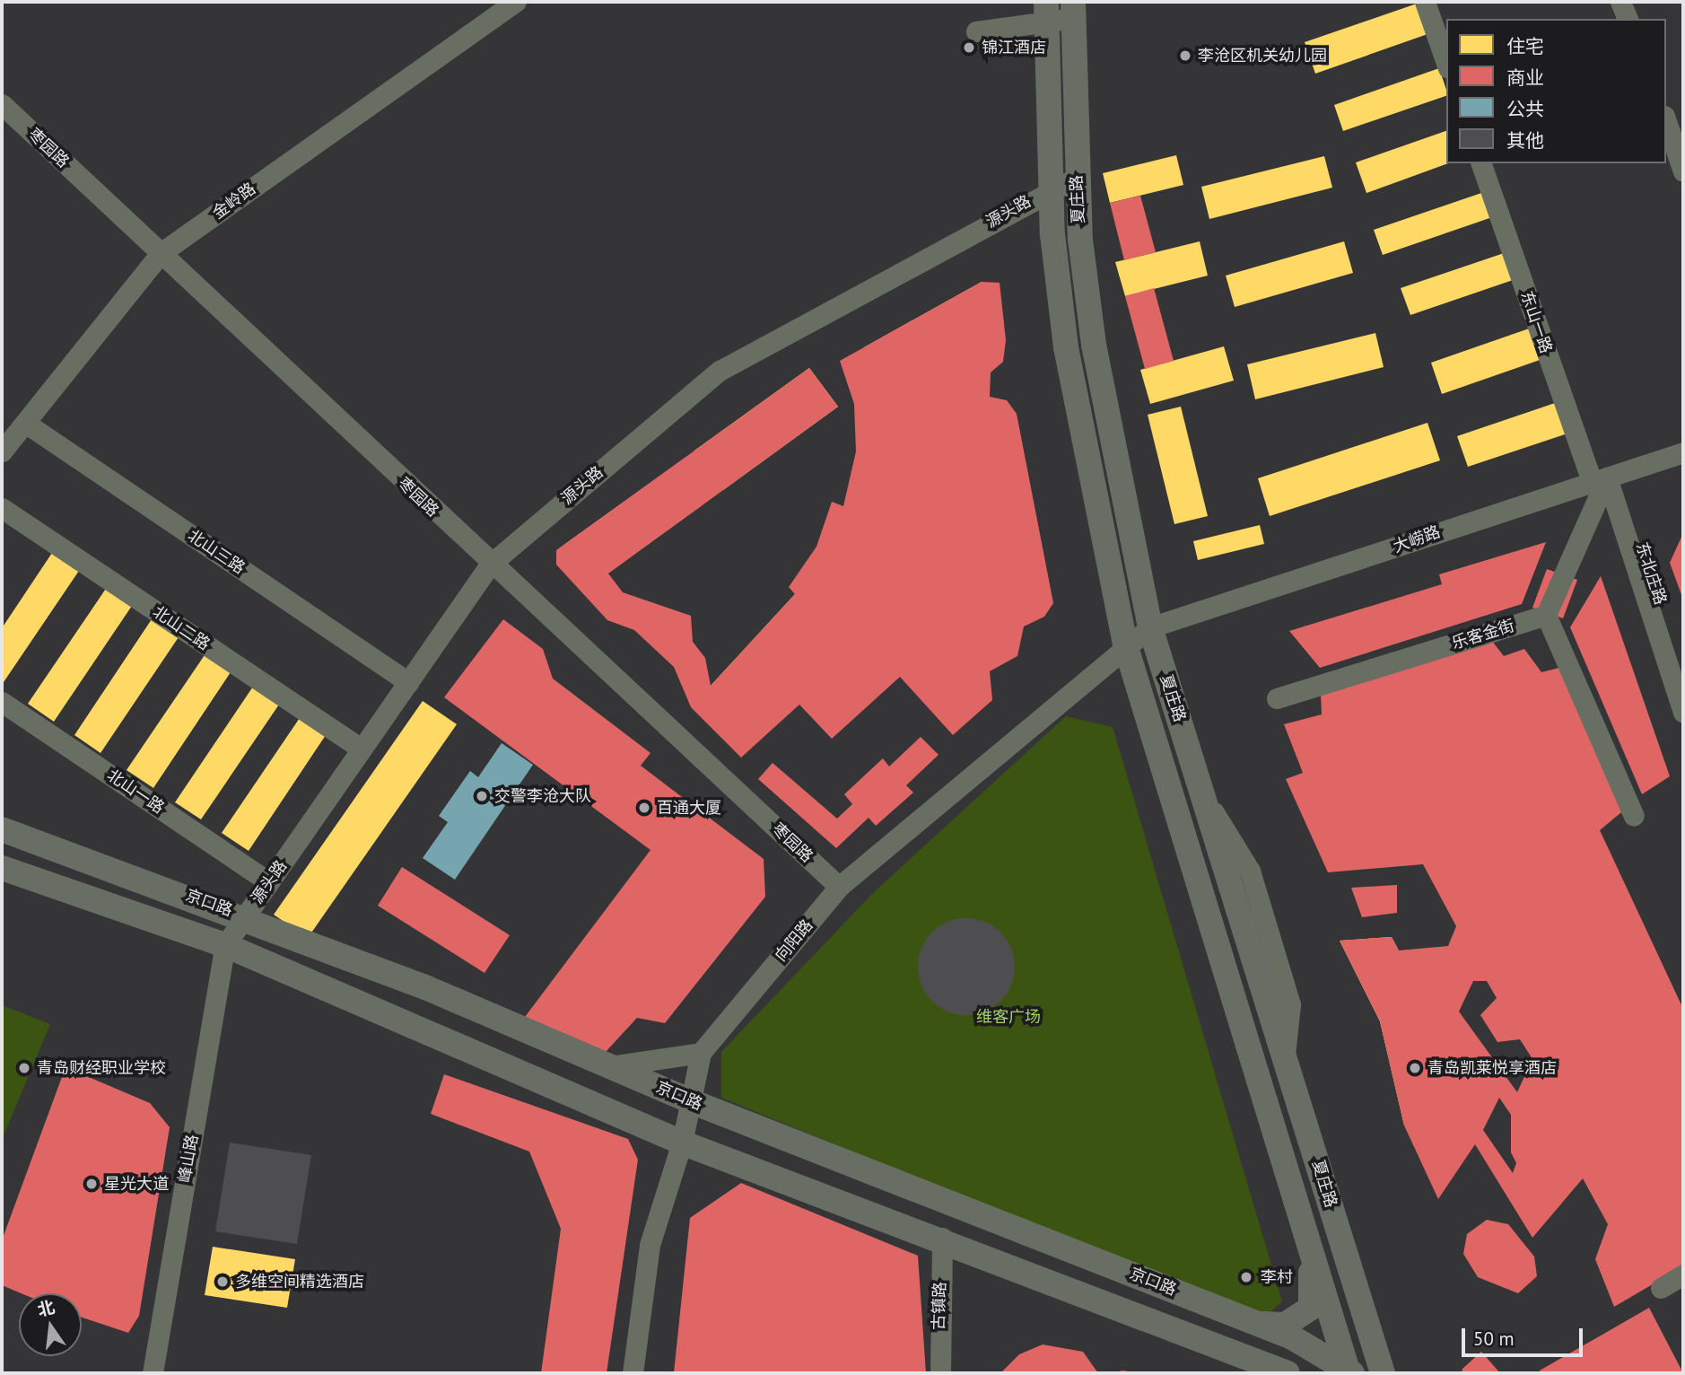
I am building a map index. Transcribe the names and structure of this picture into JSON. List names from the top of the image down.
{
  "streets": {
    "main road": ["夏庄路", "京口路"],
    "street": [
      "枣园路",
      "金岭路",
      "源头路",
      "东山一路",
      "大崂路",
      "北山三路",
      "东北庄路",
      "北山二路",
      "乐客金街",
      "北山一路",
      "向阳路",
      "峰山路",
      "古镇路"
    ]
  },
  "crossings": [
    ["枣园路", "金岭路"],
    ["枣园路", "源头路"],
    ["枣园路", "向阳路"],
    ["夏庄路", "源头路"],
    ["夏庄路", "大崂路"],
    ["夏庄路", "京口路"],
    ["夏庄路", "向阳路"],
    ["金岭路", "北山三路"],
    ["源头路", "北山三路"],
    ["源头路", "北山二路"],
    ["源头路", "北山一路"],
    ["源头路", "京口路"],
    ["源头路", "峰山路"],
    ["东山一路", "大崂路"],
    ["东山一路", "东北庄路"],
    ["大崂路", "东北庄路"],
    ["大崂路", "向阳路"],
    ["京口路", "向阳路"]
  ],
  "parks": ["维客广场"],
  "places": [
    "锦江酒店",
    "李沧区机关幼儿园",
    "交警李沧大队",
    "百通大厦",
    "青岛财经职业学校",
    "青岛凯莱悦享酒店",
    "星光大道",
    "李村",
    "多维空间精选酒店"
  ],
  "legend": [
    "住宅",
    "商业",
    "公共",
    "其他"
  ],
  "scale_bar": "50 m",
  "north": "top"
}
